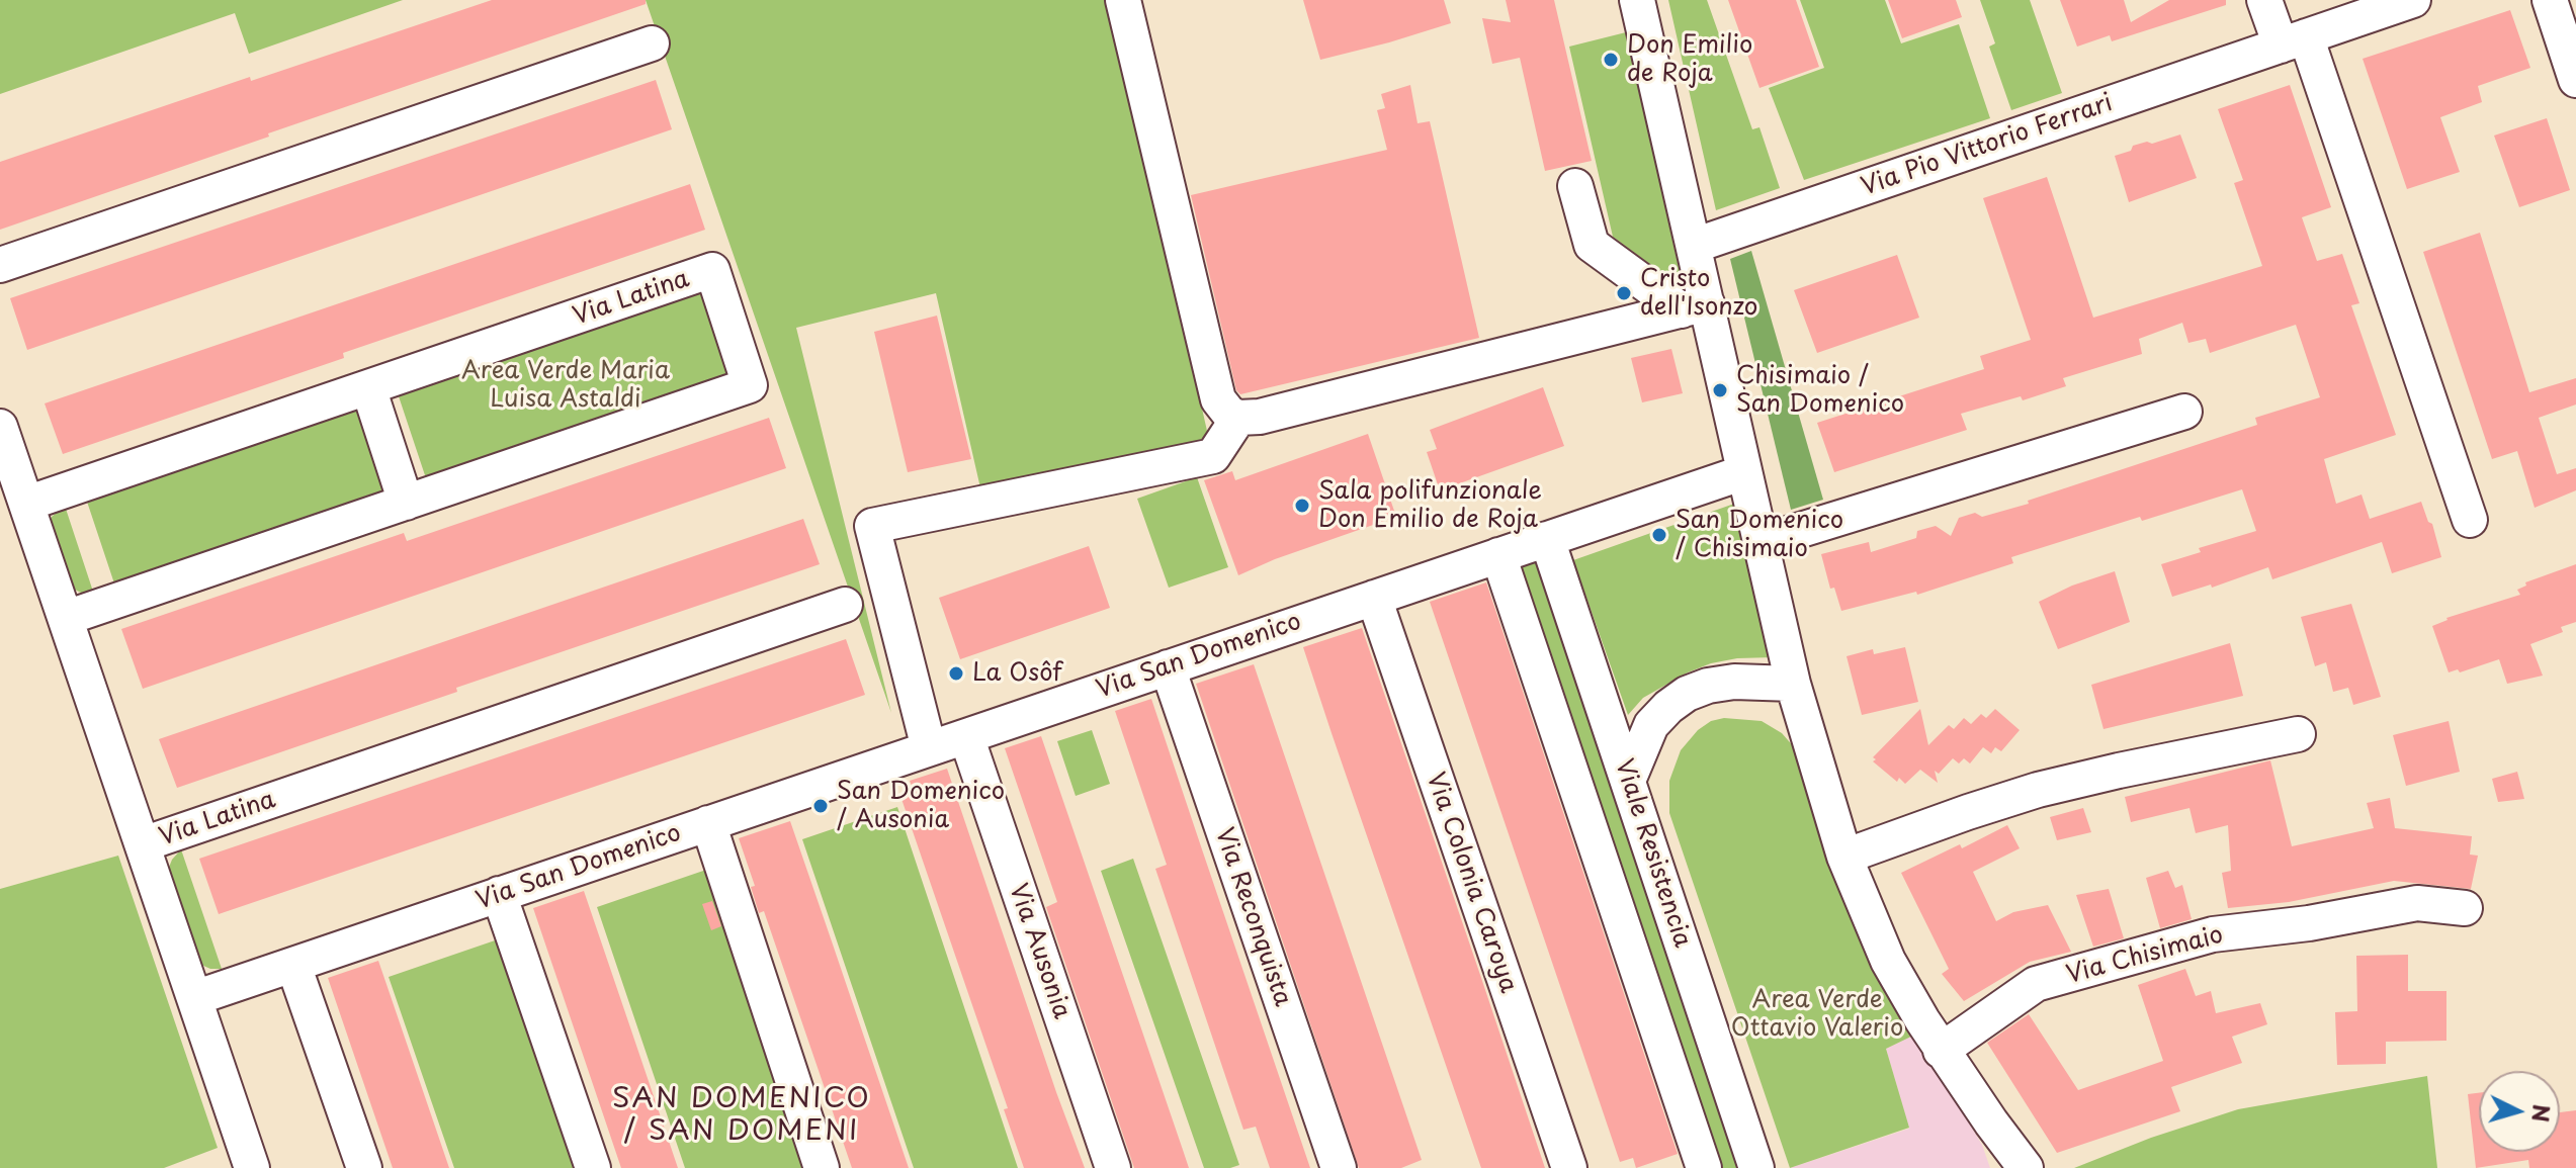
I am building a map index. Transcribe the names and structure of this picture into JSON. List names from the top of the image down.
{
  "streets": {
    "street": [
      "Via Pio Vittorio Ferrari",
      "Via Latina",
      "Via San Domenico",
      "Viale Resistencia",
      "Via Colonia Caroya",
      "Via Reconquista",
      "Via Ausonia",
      "Via Chisimaio"
    ]
  },
  "crossings": [
    ["Via Latina", "Via San Domenico"],
    ["Via San Domenico", "Viale Resistencia"],
    ["Via San Domenico", "Via Colonia Caroya"],
    ["Via San Domenico", "Via Reconquista"],
    ["Via San Domenico", "Via Ausonia"]
  ],
  "districts": ["SAN DOMENICO / SAN DOMENI"],
  "parks": ["Area Verde Maria Luisa Astaldi", "Area Verde Ottavio Valerio"],
  "places": [
    "Don Emilio de Roja",
    "Cristo dell'Isonzo",
    "Chisimaio / San Domenico",
    "Sala polifunzionale Don Emilio de Roja",
    "San Domenico / Chisimaio",
    "La Osôf",
    "San Domenico / Ausonia"
  ],
  "north": "right"
}
